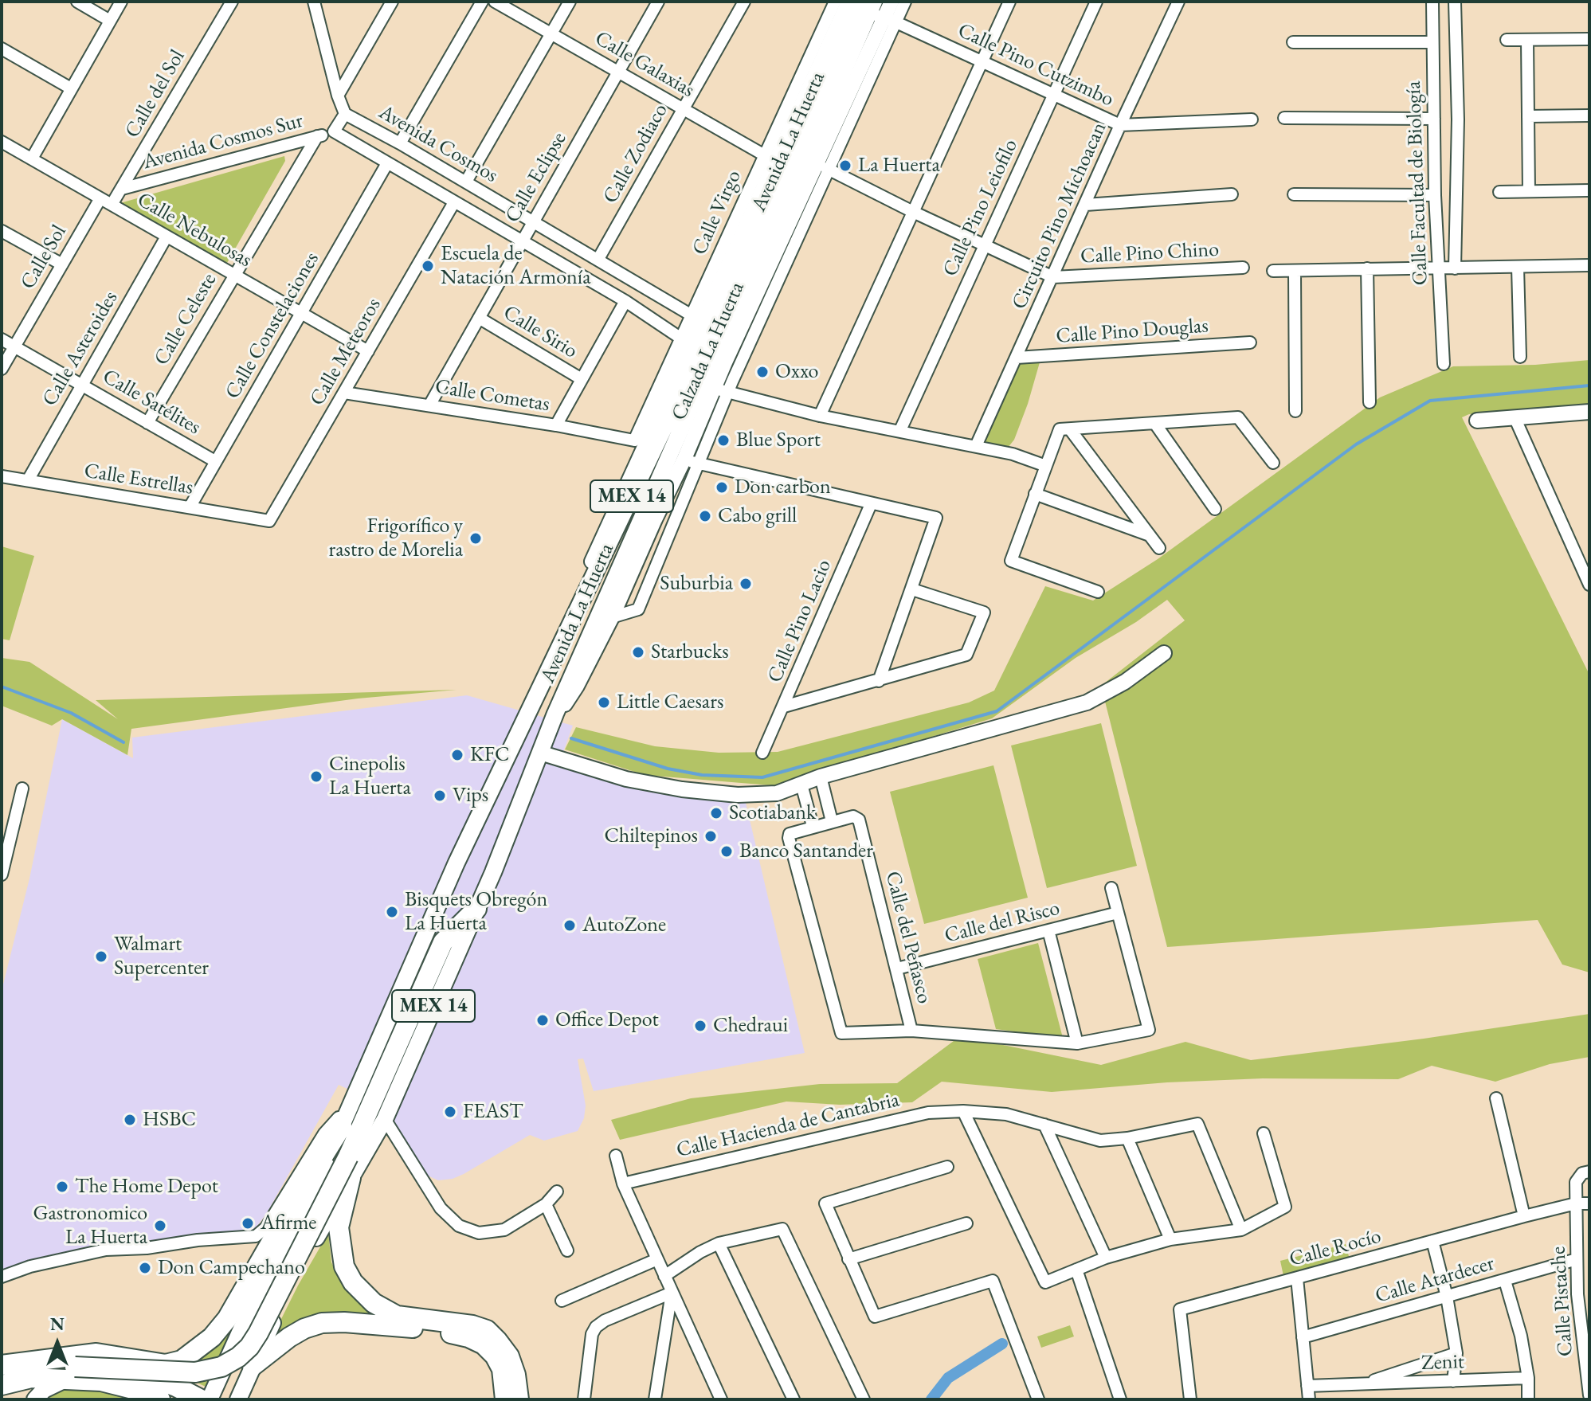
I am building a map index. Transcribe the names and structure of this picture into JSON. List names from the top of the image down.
{
  "streets": {
    "main road": ["Avenida La Huerta", "MEX 14"],
    "street": [
      "Calle Galaxias",
      "Calle Pino Cutzimbo",
      "Calle del Sol",
      "Avenida Cosmos Sur",
      "Avenida Cosmos",
      "Calle Zodiaco",
      "Calle Eclipse",
      "Calle Facultad de Biología",
      "Calle Pino Leiofilo",
      "Calle Virgo",
      "Circuito Pino Michoacan",
      "Calle Nebulosas",
      "Calle Pino Chino",
      "Calle Sol",
      "Calle Celeste",
      "Calle Constelaciones",
      "Calle Pino Douglas",
      "Calle Sirio",
      "Calle Asteroides",
      "Calzada La Huerta",
      "Calle Meteoros",
      "Calle Cometas",
      "Calle Satélites",
      "Calle Estrellas",
      "Calle Pino Lacio",
      "Calle del Risco",
      "Calle del Peñasco",
      "Calle Hacienda de Cantabria",
      "Calle Rocío",
      "Calle Atardecer",
      "Calle Pistache",
      "Zenit"
    ]
  },
  "crossings": [
    ["Calle Galaxias", "Avenida La Huerta"],
    ["Calle Galaxias", "Calle Zodiaco"],
    ["Calle Galaxias", "Calle Eclipse"],
    ["Calle Galaxias", "Calle Virgo"],
    ["Calle Pino Cutzimbo", "Avenida La Huerta"],
    ["Calle Pino Cutzimbo", "Calle Pino Leiofilo"],
    ["Calle Pino Cutzimbo", "Calle Virgo"],
    ["Calle Pino Cutzimbo", "Circuito Pino Michoacan"],
    ["Calle Pino Cutzimbo", "Calzada La Huerta"],
    ["Calle del Sol", "Avenida Cosmos Sur"],
    ["Calle del Sol", "Calle Nebulosas"],
    ["Calle del Sol", "Calle Sol"],
    ["Avenida Cosmos Sur", "Avenida Cosmos"],
    ["Avenida Cosmos Sur", "Calle Celeste"],
    ["Avenida La Huerta", "Avenida Cosmos"],
    ["Avenida La Huerta", "Calle Virgo"],
    ["Avenida La Huerta", "Calle Pino Chino"],
    ["Avenida La Huerta", "Calzada La Huerta"],
    ["Avenida La Huerta", "MEX 14"],
    ["Avenida Cosmos", "Calle Zodiaco"],
    ["Avenida Cosmos", "Calle Eclipse"],
    ["Avenida Cosmos", "Calle Virgo"],
    ["Avenida Cosmos", "Calle Constelaciones"],
    ["Avenida Cosmos", "Calzada La Huerta"],
    ["Avenida Cosmos", "Calle Meteoros"],
    ["Calle Eclipse", "Calle Sirio"],
    ["Calle Eclipse", "Calle Cometas"],
    ["Calle Pino Leiofilo", "Calle Pino Chino"],
    ["Calle Virgo", "Calzada La Huerta"],
    ["Calle Virgo", "Calle Cometas"],
    ["Circuito Pino Michoacan", "Calle Pino Chino"],
    ["Circuito Pino Michoacan", "Calle Pino Douglas"],
    ["Calle Nebulosas", "Calle Sol"],
    ["Calle Nebulosas", "Calle Celeste"],
    ["Calle Nebulosas", "Calle Constelaciones"],
    ["Calle Nebulosas", "Calle Asteroides"],
    ["Calle Nebulosas", "Calle Meteoros"],
    ["Calle Pino Chino", "Calzada La Huerta"],
    ["Calle Sol", "Calle Satélites"],
    ["Calle Celeste", "Calle Satélites"],
    ["Calle Constelaciones", "Calle Satélites"],
    ["Calle Constelaciones", "Calle Estrellas"],
    ["Calle Asteroides", "Calle Satélites"],
    ["Calle Asteroides", "Calle Estrellas"],
    ["Calle Meteoros", "Calle Cometas"],
    ["Calle Meteoros", "Calle Estrellas"],
    ["Calle del Risco", "Calle del Peñasco"],
    ["Calle Rocío", "Calle Pistache"],
    ["Calle Atardecer", "Calle Pistache"]
  ],
  "places": [
    "La Huerta",
    "Escuela de Natación Armonía",
    "Oxxo",
    "Blue Sport",
    "Don carbon",
    "Cabo grill",
    "Frigorífico y rastro de Morelia",
    "Suburbia",
    "Starbucks",
    "Little Caesars",
    "KFC",
    "Cinepolis La Huerta",
    "Vips",
    "Scotiabank",
    "Chiltepinos",
    "Banco Santander",
    "Bisquets Obregón La Huerta",
    "AutoZone",
    "Walmart Supercenter",
    "Office Depot",
    "Chedraui",
    "FEAST",
    "HSBC",
    "The Home Depot",
    "Afirme",
    "Gastronomico La Huerta",
    "Don Campechano"
  ],
  "north": "top"
}
